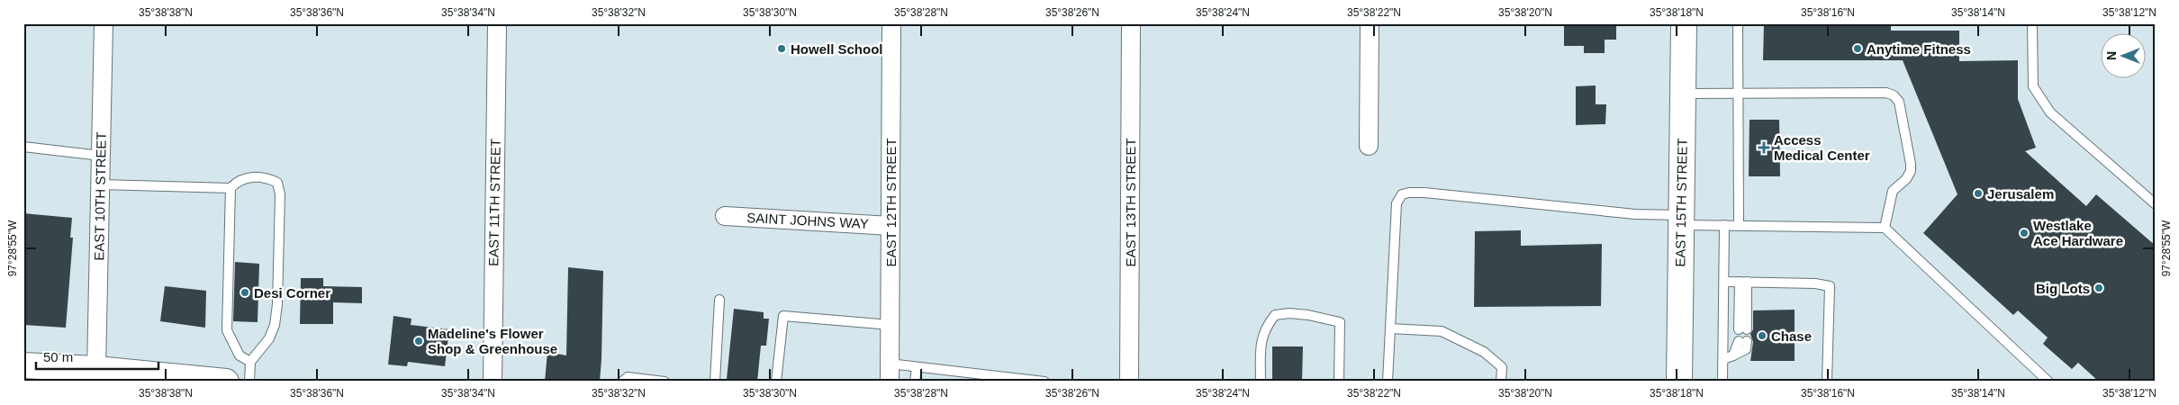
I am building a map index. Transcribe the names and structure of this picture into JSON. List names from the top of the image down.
{
  "streets": {
    "main road": ["EAST 15TH STREET"],
    "street": [
      "EAST 10TH STREET",
      "EAST 11TH STREET",
      "EAST 12TH STREET",
      "EAST 13TH STREET",
      "SAINT JOHNS WAY"
    ]
  },
  "crossings": [
    ["EAST 12TH STREET", "SAINT JOHNS WAY"]
  ],
  "places": {
    "other": [
      "Howell School",
      "Anytime Fitness",
      "Jerusalem",
      "Westlake Ace Hardware",
      "Big Lots",
      "Desi Corner",
      "Chase",
      "Madeline's Flower Shop & Greenhouse"
    ],
    "health": ["Access Medical Center"]
  },
  "scale_bar": "50 m",
  "north": "left",
  "coordinates": [
    "35°38'38\"N",
    "35°38'36\"N",
    "35°38'34\"N",
    "35°38'32\"N",
    "35°38'30\"N",
    "35°38'28\"N",
    "35°38'26\"N",
    "35°38'24\"N",
    "35°38'22\"N",
    "35°38'20\"N",
    "35°38'18\"N",
    "35°38'16\"N",
    "35°38'14\"N",
    "35°38'12\"N",
    "97°28'55\"W"
  ]
}
